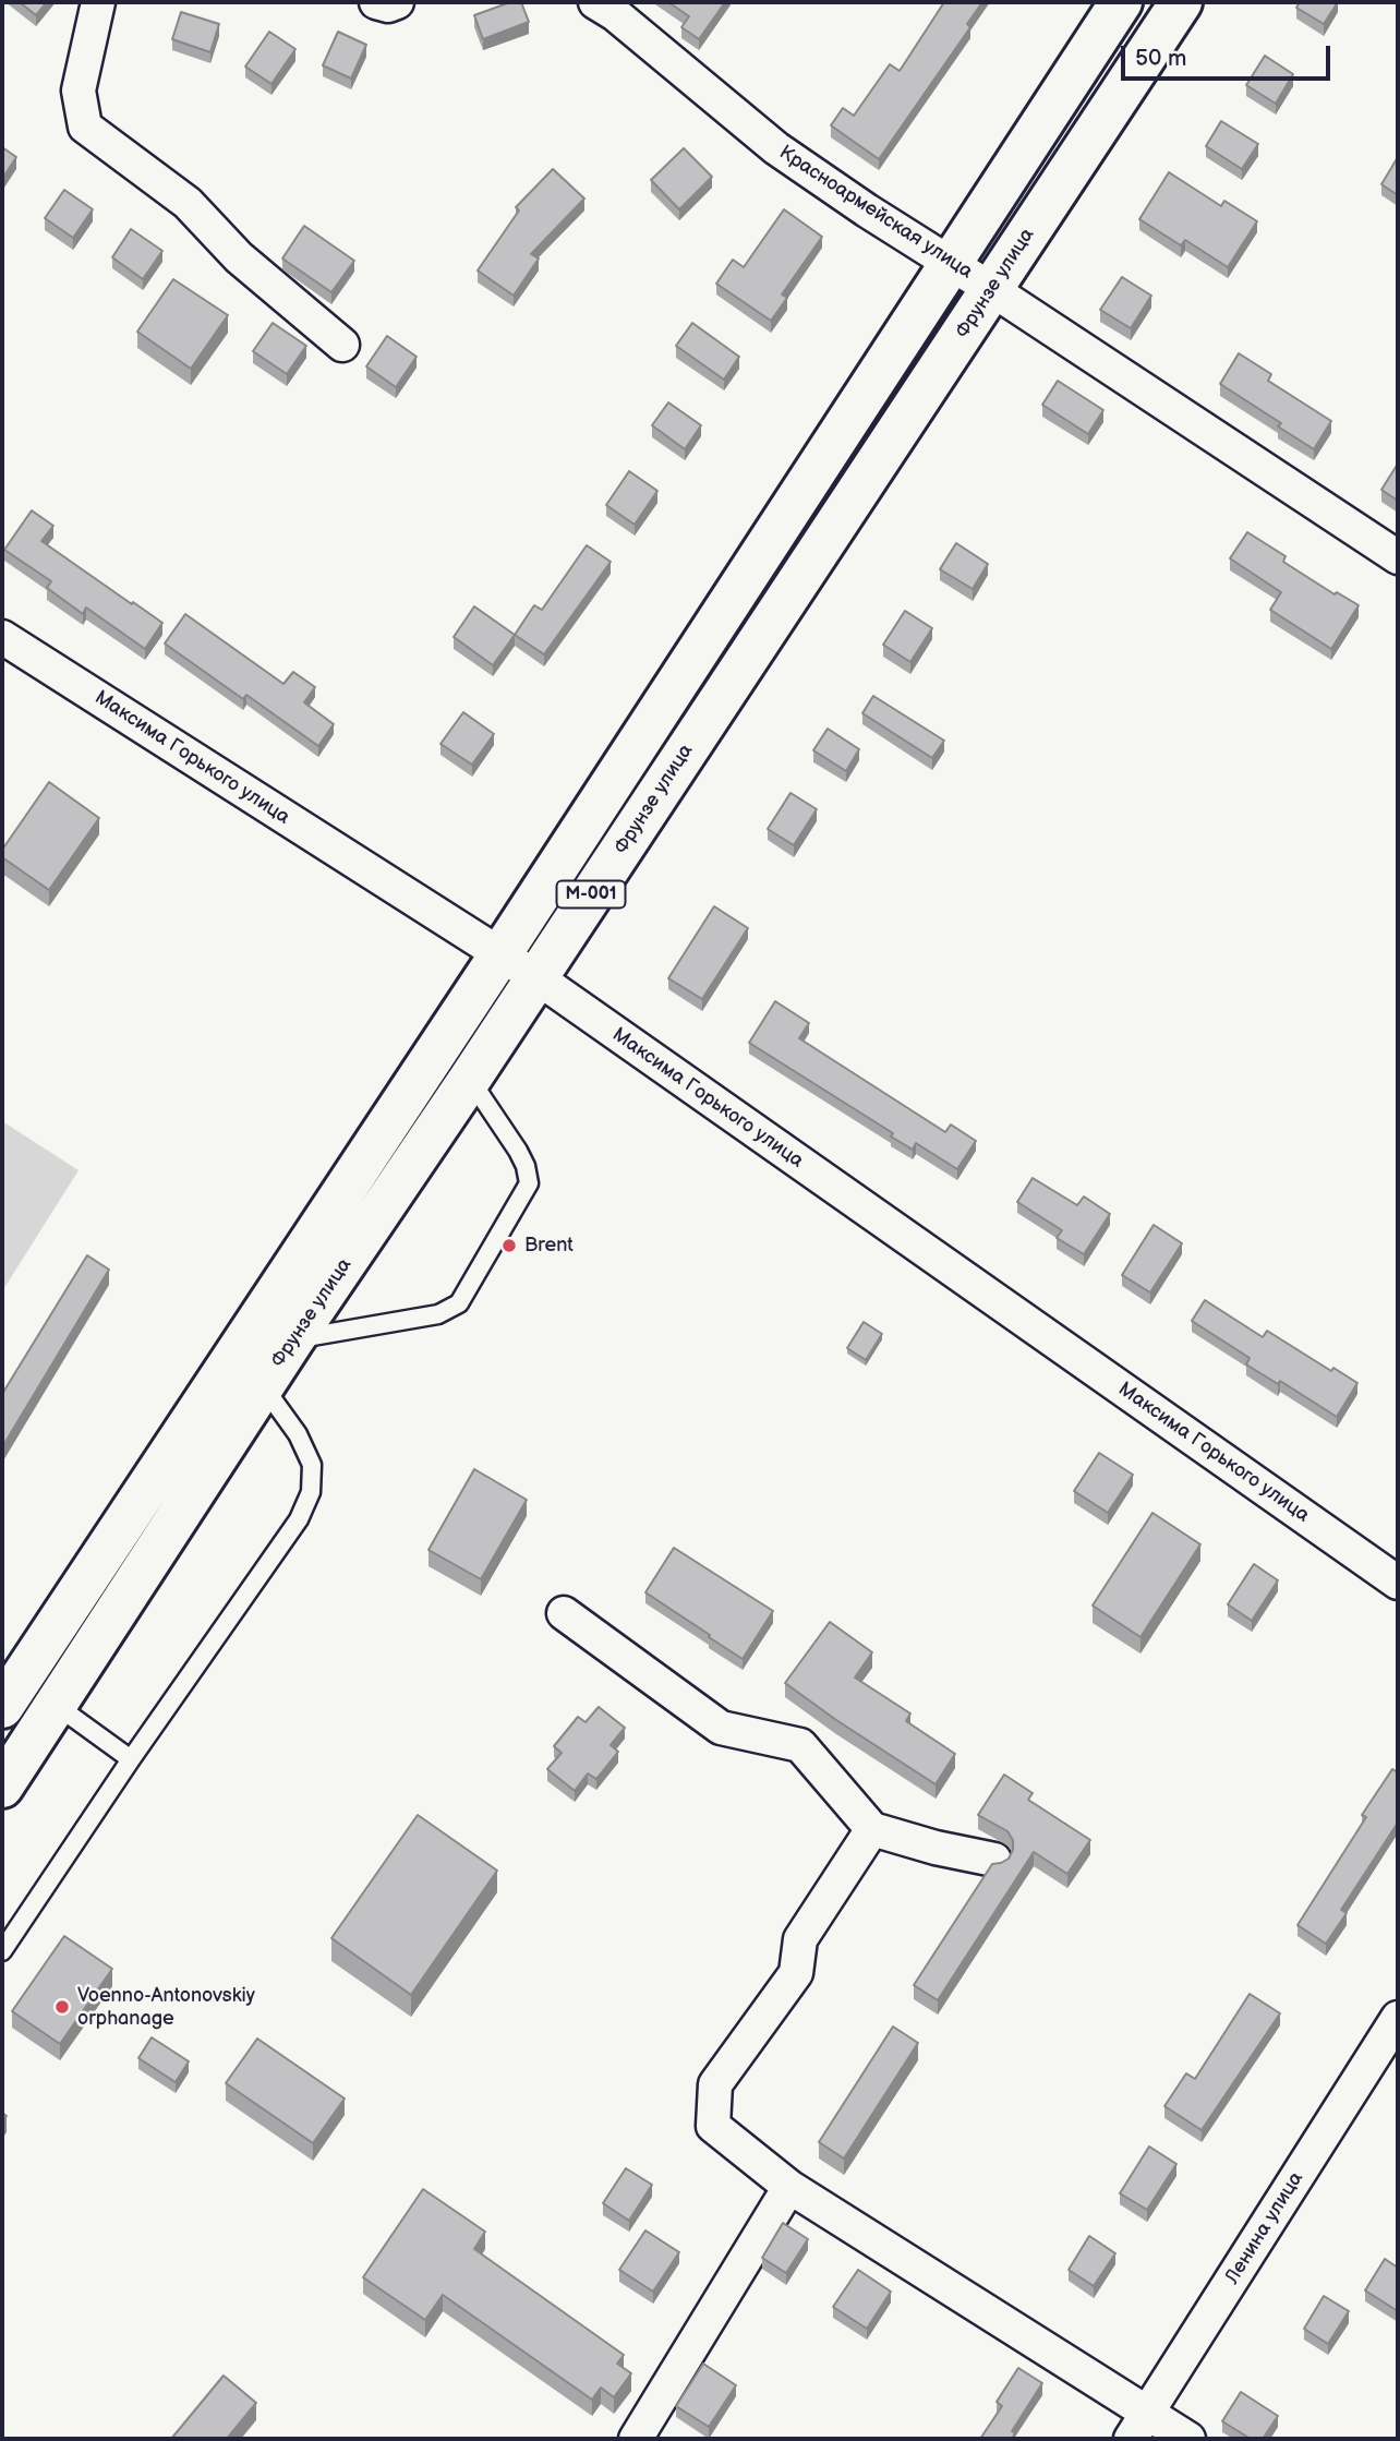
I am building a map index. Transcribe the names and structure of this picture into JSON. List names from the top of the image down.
{
  "streets": {
    "main road": ["Фрунзе улица", "M-001"],
    "street": ["Красноармейская улица", "Максима Горького улица", "Ленина улица"]
  },
  "crossings": [
    ["Красноармейская улица", "Фрунзе улица"],
    ["Красноармейская улица", "M-001"],
    ["Фрунзе улица", "Максима Горького улица"],
    ["Максима Горького улица", "M-001"]
  ],
  "places": ["Brent", "Voenno-Antonovskiy orphanage"],
  "scale_bar": "50 m"
}
